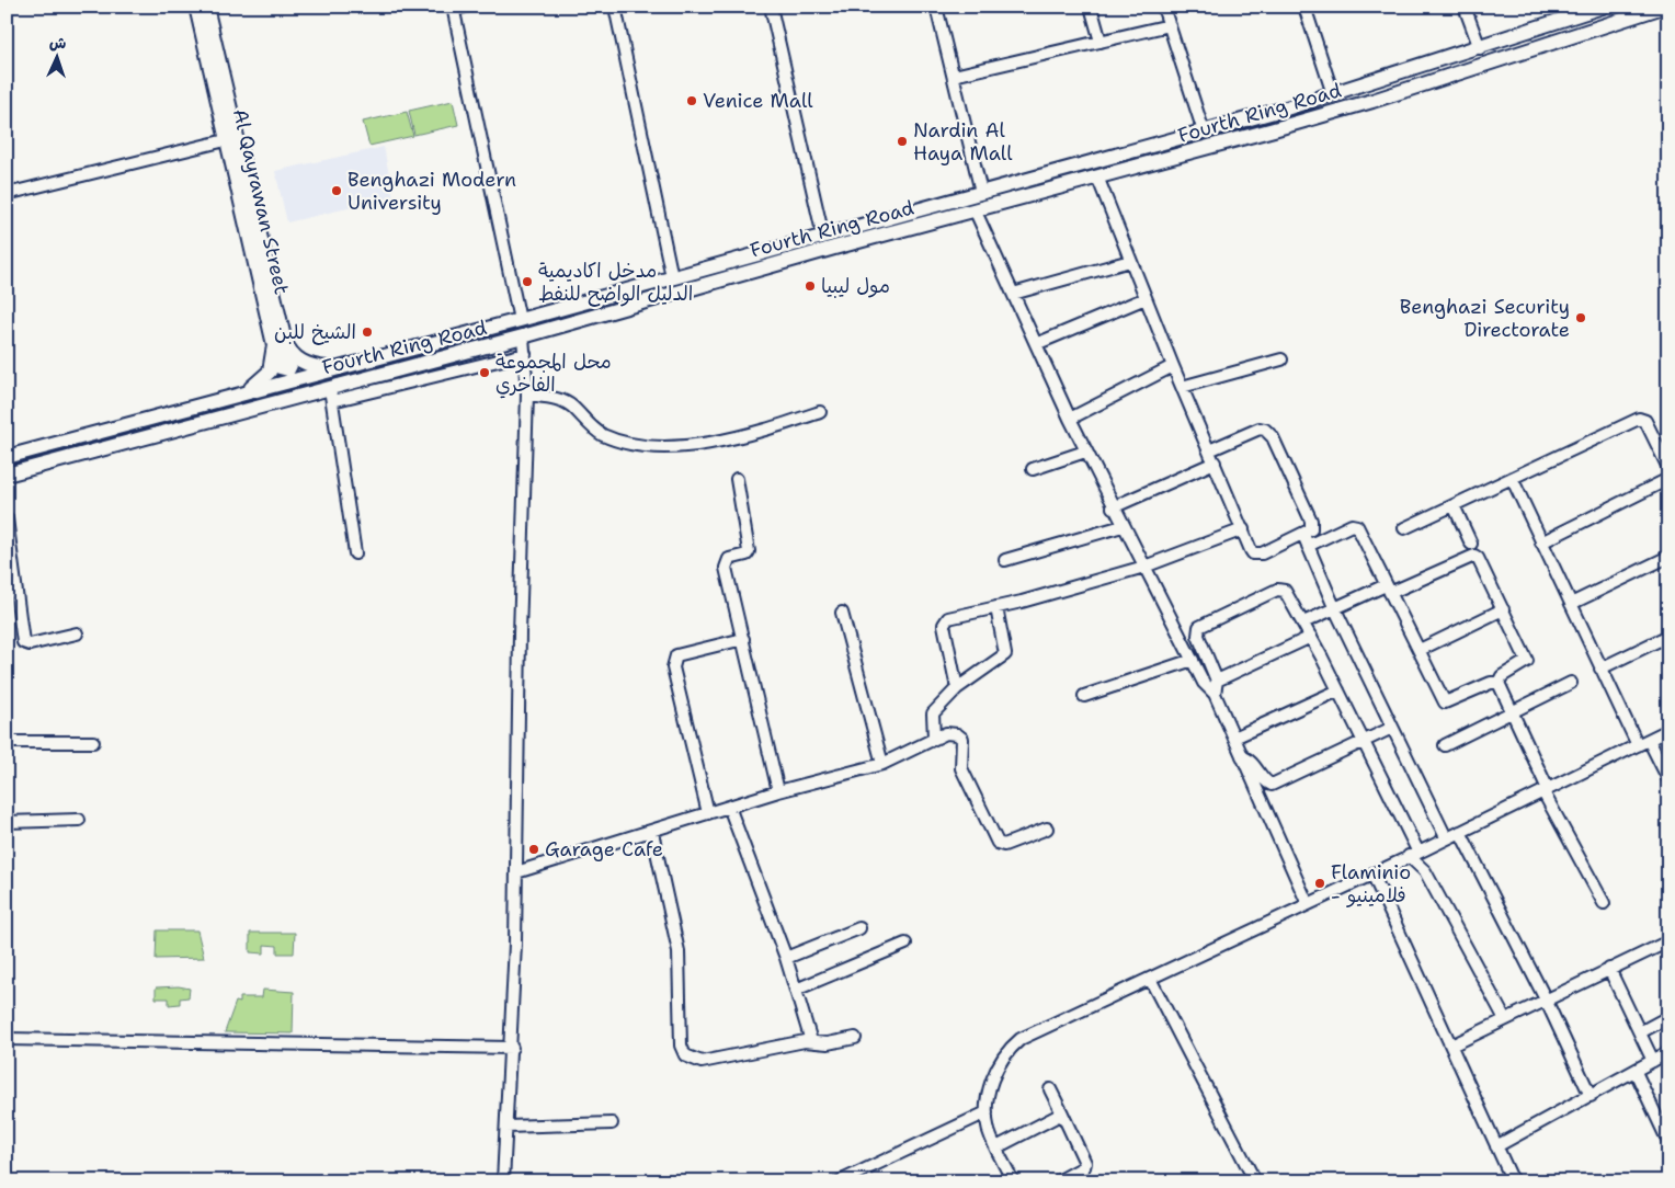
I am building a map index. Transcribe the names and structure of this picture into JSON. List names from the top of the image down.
{
  "streets": {
    "main road": ["Fourth Ring Road", "Al Qayrawan Street"]
  },
  "crossings": [
    ["Fourth Ring Road", "Al Qayrawan Street"]
  ],
  "places": [
    "Venice Mall",
    "Nardin Al Haya Mall",
    "Benghazi Modern University",
    "مدخل اكاديمية الدليل الواضح للنفط",
    "مول ليبيا",
    "Benghazi Security Directorate",
    "الشيخ للبن",
    "محل المجموعة الفاخري",
    "Garage Cafe",
    "Flaminio - فلامينيو"
  ],
  "north": "top"
}
